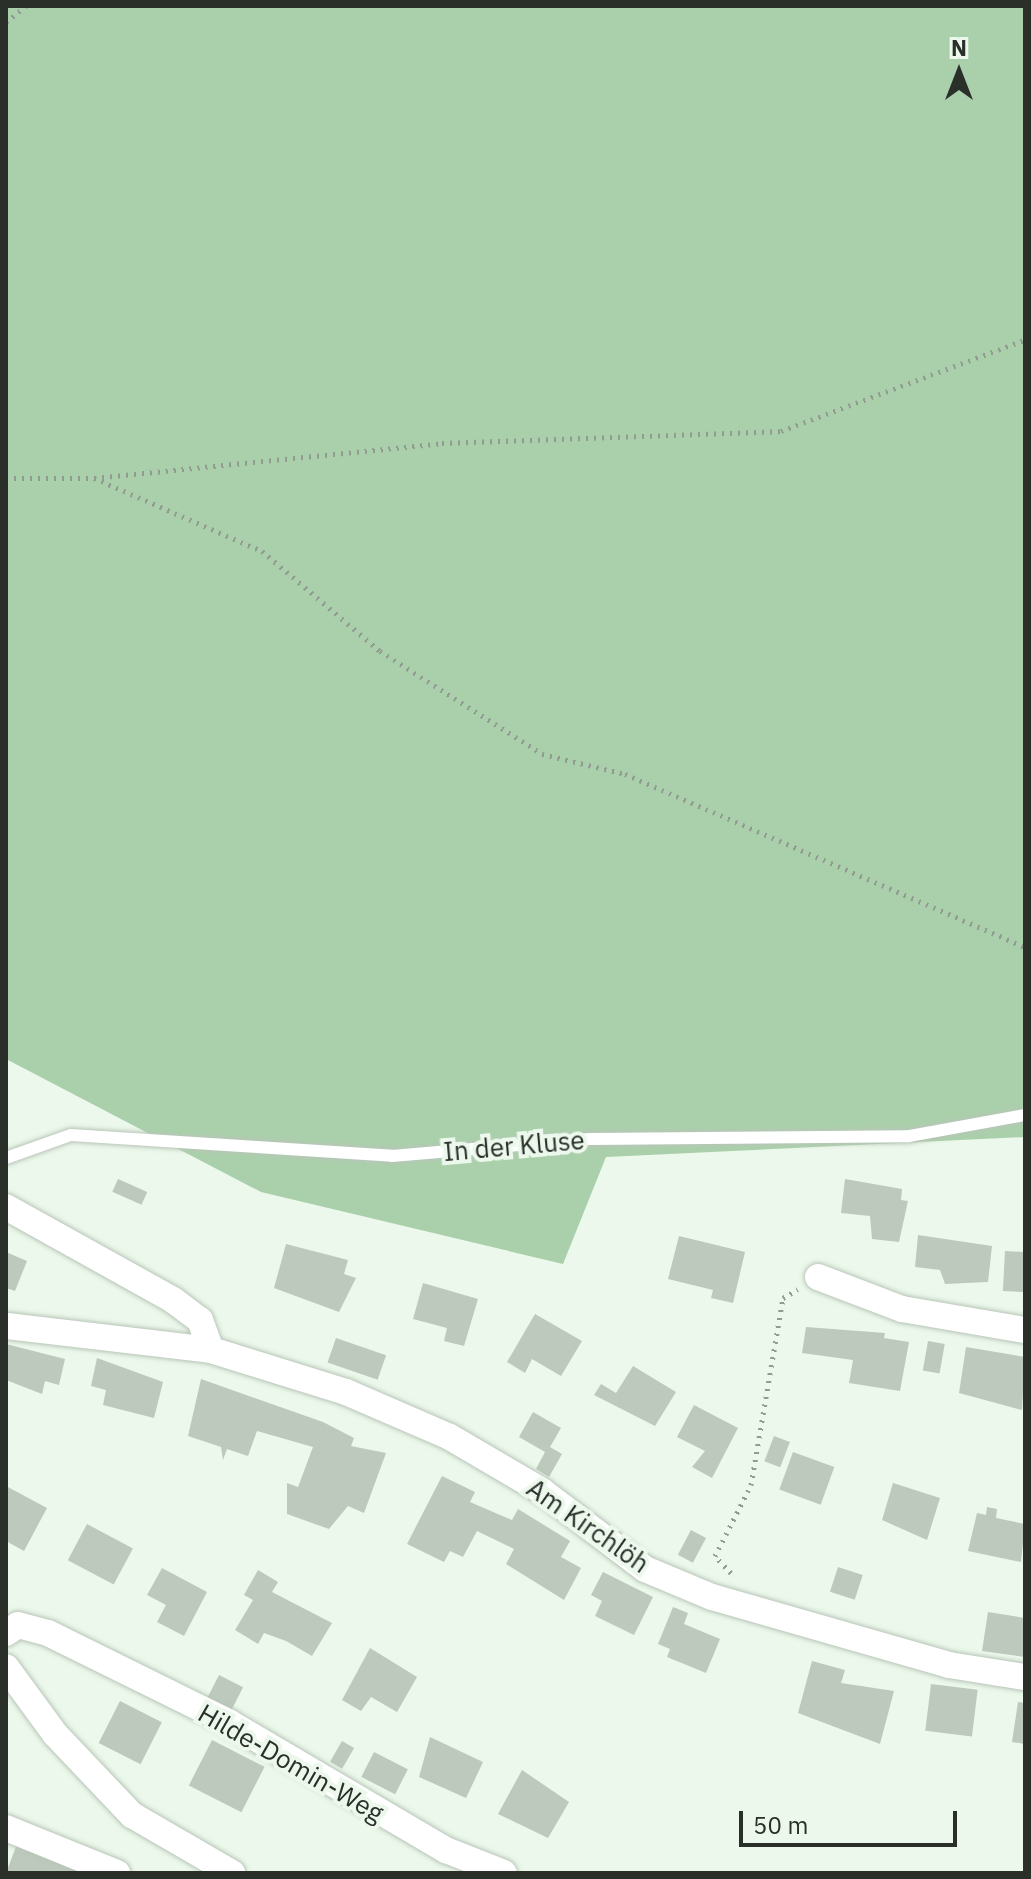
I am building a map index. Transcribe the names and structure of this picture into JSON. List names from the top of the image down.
{
  "streets": {
    "street": ["Am Kirchlöh", "Hilde-Domin-Weg"],
    "lane": ["In der Kluse"]
  },
  "scale_bar": "50 m",
  "north": "top"
}
